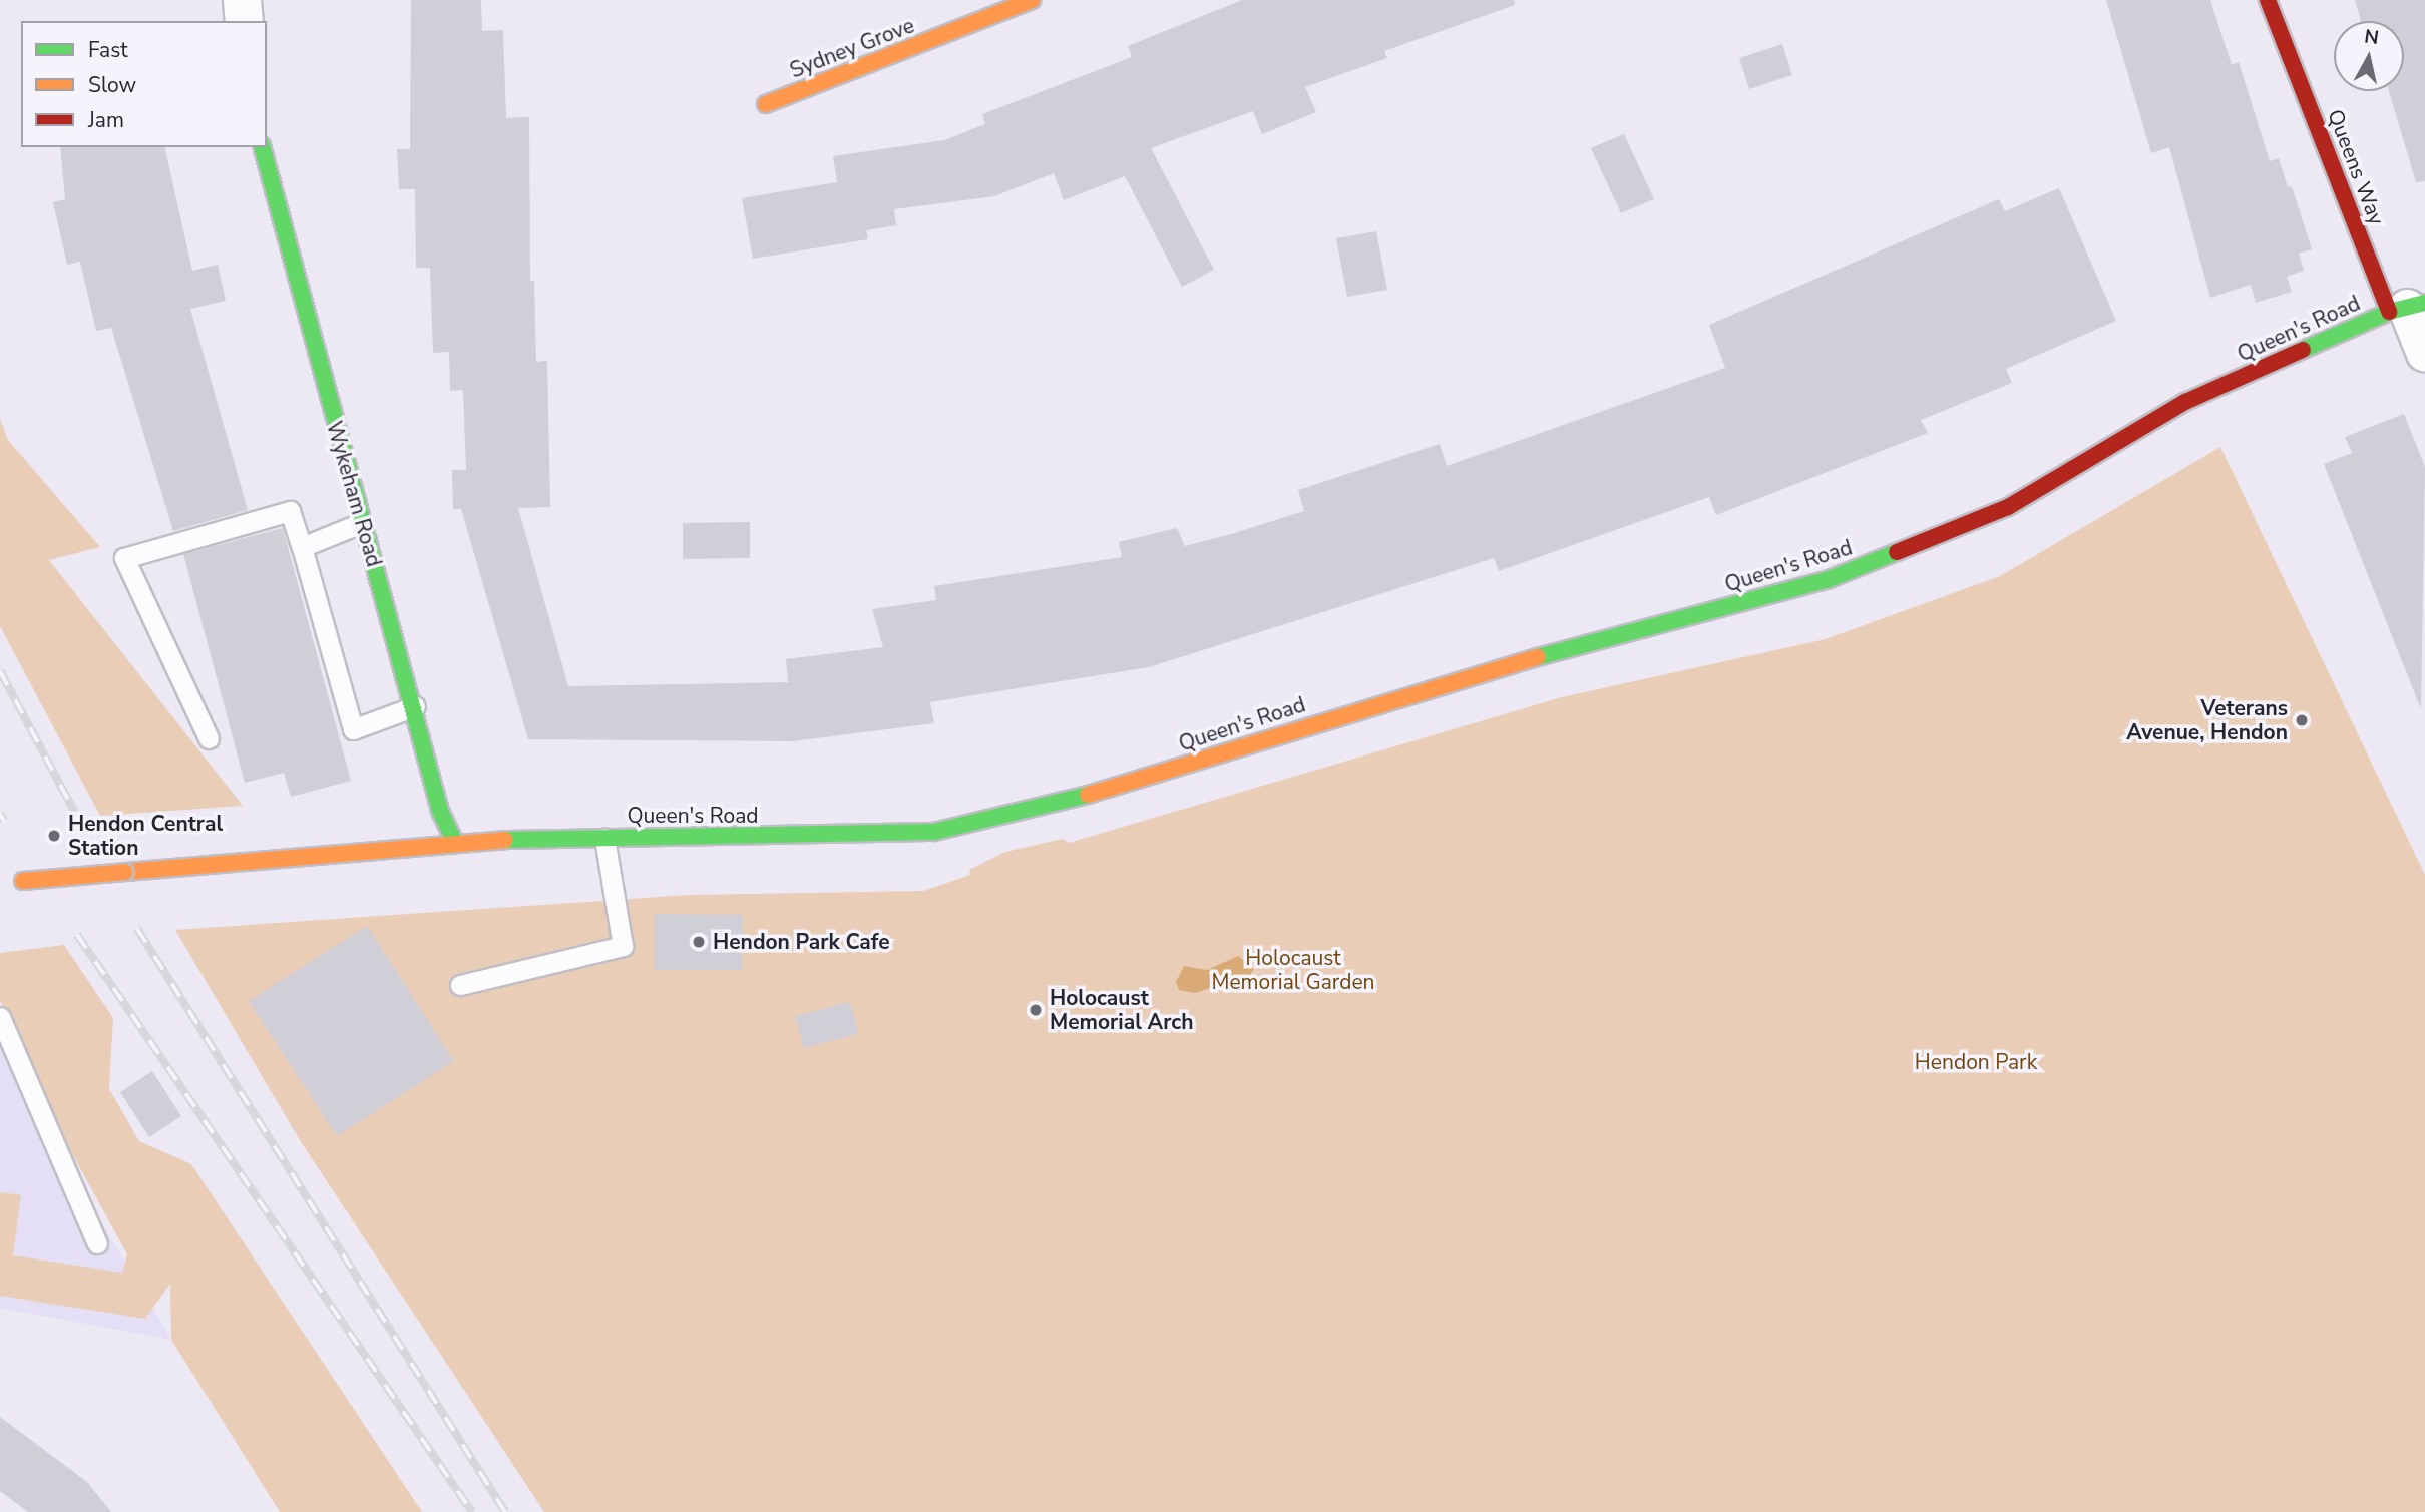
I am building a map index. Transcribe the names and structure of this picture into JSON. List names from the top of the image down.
{
  "streets": {
    "main road": [
      "Sydney Grove",
      "Queens Way",
      "Queen's Road",
      "Wykeham Road"
    ]
  },
  "crossings": [
    ["Queens Way", "Queen's Road"],
    ["Queen's Road", "Wykeham Road"]
  ],
  "parks": ["Holocaust Memorial Garden", "Hendon Park"],
  "places": [
    "Veterans Avenue, Hendon",
    "Hendon Central Station",
    "Hendon Park Cafe",
    "Holocaust Memorial Arch"
  ],
  "legend": ["Fast", "Slow", "Jam"],
  "north": "top"
}
